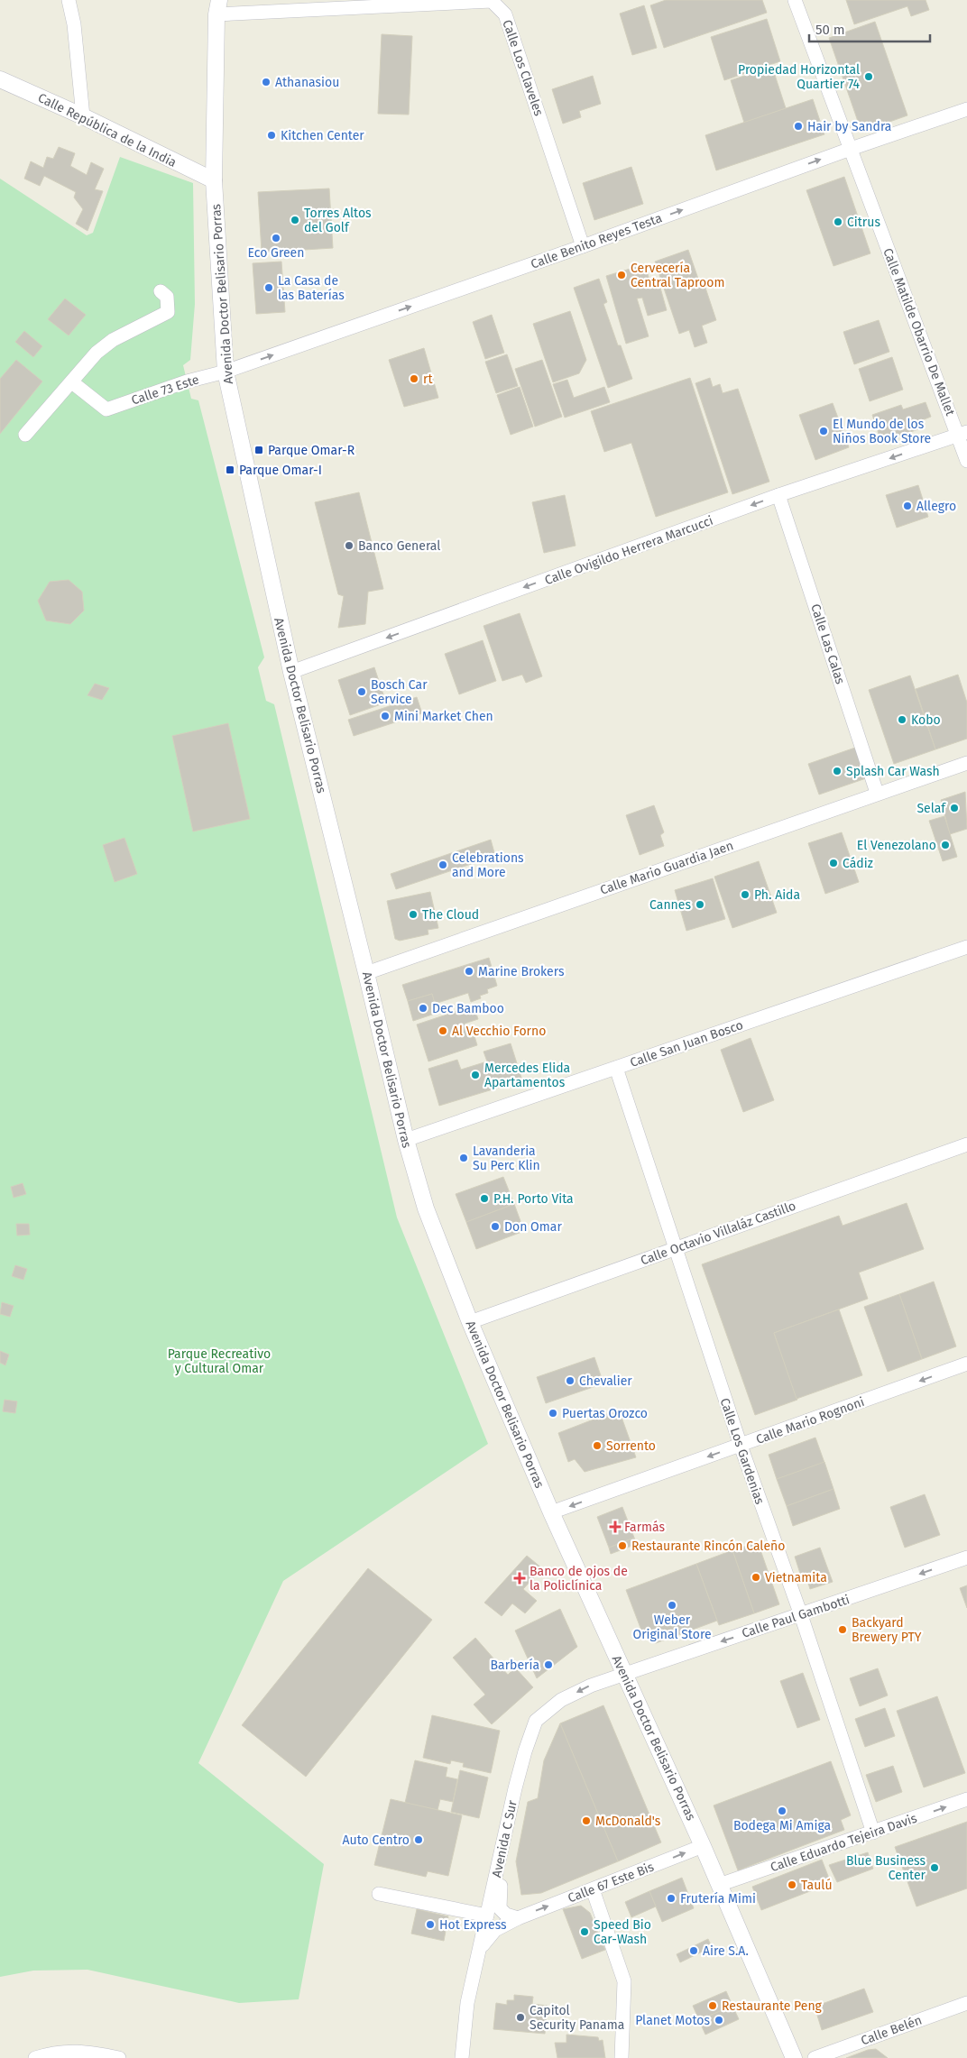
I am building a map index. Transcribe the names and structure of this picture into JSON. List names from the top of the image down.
{
  "streets": {
    "street": [
      "Calle Los Claveles",
      "Calle República de la India",
      "Calle Benito Reyes Testa",
      "Avenida Doctor Belisario Porras",
      "Calle Matilde Obarrio De Mallet",
      "Calle 73 Este",
      "Calle Ovigildo Herrera Marcucci",
      "Calle Las Calas",
      "Calle Mario Guardia Jaen",
      "Calle San Juan Bosco",
      "Calle Octavio Villaláz Castillo",
      "Calle Mario Rognoni",
      "Calle Los Gardenias",
      "Calle Paul Gambotti",
      "Avenida C Sur",
      "Calle Eduardo Tejeira Davis",
      "Calle 67 Este Bis",
      "Calle Belén"
    ]
  },
  "crossings": [
    ["Calle Los Claveles", "Calle Benito Reyes Testa"],
    ["Calle Los Claveles", "Avenida Doctor Belisario Porras"],
    ["Calle República de la India", "Avenida Doctor Belisario Porras"],
    ["Calle Benito Reyes Testa", "Avenida Doctor Belisario Porras"],
    ["Calle Benito Reyes Testa", "Calle Matilde Obarrio De Mallet"],
    ["Calle Benito Reyes Testa", "Calle 73 Este"],
    ["Avenida Doctor Belisario Porras", "Calle 73 Este"],
    ["Avenida Doctor Belisario Porras", "Calle Ovigildo Herrera Marcucci"],
    ["Avenida Doctor Belisario Porras", "Calle Mario Guardia Jaen"],
    ["Avenida Doctor Belisario Porras", "Calle San Juan Bosco"],
    ["Avenida Doctor Belisario Porras", "Calle Octavio Villaláz Castillo"],
    ["Avenida Doctor Belisario Porras", "Calle Mario Rognoni"],
    ["Avenida Doctor Belisario Porras", "Calle Paul Gambotti"],
    ["Avenida Doctor Belisario Porras", "Avenida C Sur"],
    ["Avenida Doctor Belisario Porras", "Calle Eduardo Tejeira Davis"],
    ["Avenida Doctor Belisario Porras", "Calle 67 Este Bis"],
    ["Calle Matilde Obarrio De Mallet", "Calle Ovigildo Herrera Marcucci"],
    ["Calle Ovigildo Herrera Marcucci", "Calle Las Calas"],
    ["Calle Las Calas", "Calle Mario Guardia Jaen"],
    ["Calle San Juan Bosco", "Calle Los Gardenias"],
    ["Calle Octavio Villaláz Castillo", "Calle Los Gardenias"],
    ["Calle Mario Rognoni", "Calle Los Gardenias"],
    ["Calle Los Gardenias", "Calle Paul Gambotti"],
    ["Calle Los Gardenias", "Calle Eduardo Tejeira Davis"],
    ["Calle Paul Gambotti", "Avenida C Sur"],
    ["Avenida C Sur", "Calle 67 Este Bis"]
  ],
  "one_way": [
    "Calle Benito Reyes Testa",
    "Calle Ovigildo Herrera Marcucci",
    "Calle Mario Rognoni",
    "Calle Paul Gambotti",
    "Avenida C Sur",
    "Calle Eduardo Tejeira Davis",
    "Calle 67 Este Bis"
  ],
  "parks": ["Parque Recreativo y Cultural Omar"],
  "places": {
    "other": [
      "Propiedad Horizontal Quartier 74",
      "Athanasiou",
      "Hair by Sandra",
      "Kitchen Center",
      "Torres Altos del Golf",
      "Citrus",
      "Eco Green",
      "Cervecería Central Taproom",
      "La Casa de las Baterías",
      "rt",
      "El Mundo de los Niños Book Store",
      "Allegro",
      "Banco General",
      "Bosch Car Service",
      "Mini Market Chen",
      "Kobo",
      "Splash Car Wash",
      "Selaf",
      "El Venezolano",
      "Cádiz",
      "Celebrations and More",
      "Ph. Aida",
      "Cannes",
      "The Cloud",
      "Marine Brokers",
      "Dec Bamboo",
      "Al Vecchio Forno",
      "Mercedes Elida Apartamentos",
      "Lavanderia Su Perc Klin",
      "P.H. Porto Vita",
      "Don Omar",
      "Chevalier",
      "Puertas Orozco",
      "Sorrento",
      "Restaurante Rincón Caleño",
      "Vietnamita",
      "Weber Original Store",
      "Backyard Brewery PTY",
      "Barbería",
      "Bodega Mi Amiga",
      "McDonald's",
      "Auto Centro",
      "Blue Business Center",
      "Taulú",
      "Frutería Mimi",
      "Hot Express",
      "Speed Bio Car-Wash",
      "Aire S.A.",
      "Restaurante Peng",
      "Capitol Security Panama",
      "Planet Motos"
    ],
    "transit": ["Parque Omar-R", "Parque Omar-I"],
    "health": ["Farmás", "Banco de ojos de la Policlínica"]
  },
  "scale_bar": "50 m"
}
